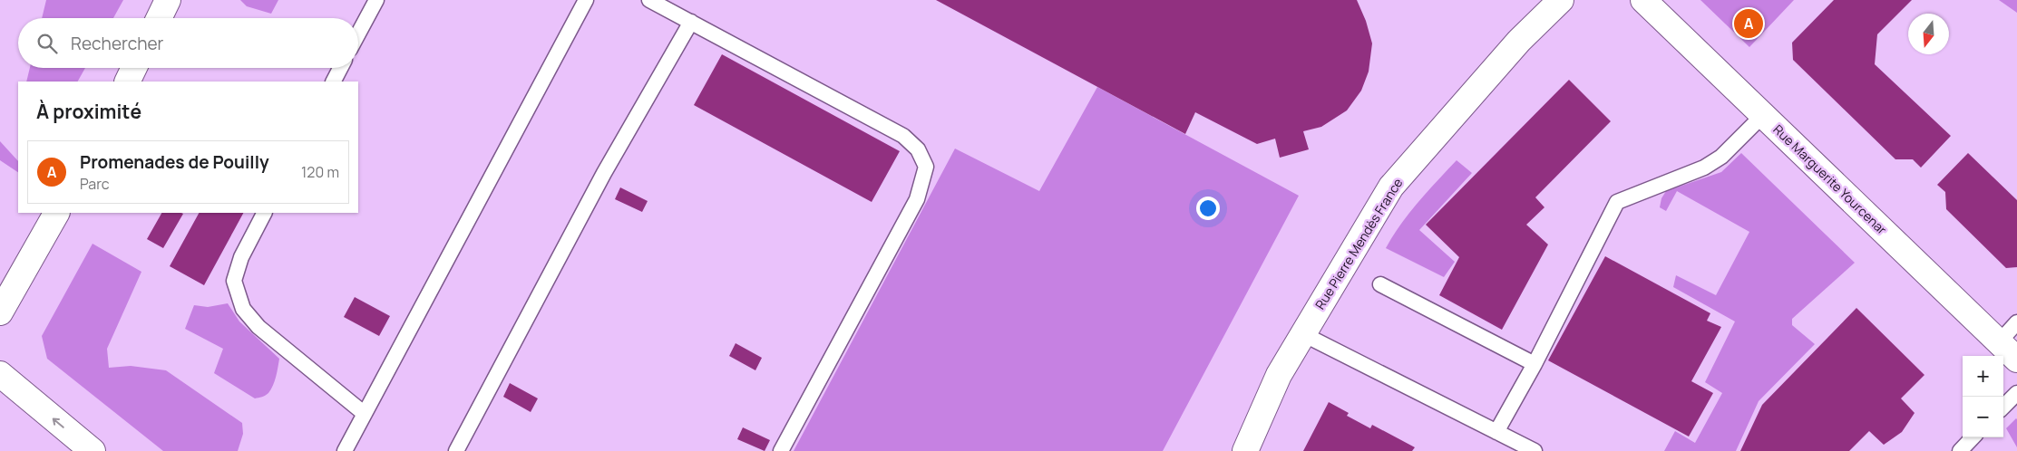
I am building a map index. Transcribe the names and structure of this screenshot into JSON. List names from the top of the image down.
{
  "streets": {
    "street": ["Rue Marguerite Yourcenar", "Rue Pierre Mendès France"]
  },
  "north": "bottom",
  "page": {
    "pins": "A",
    "search": "Rechercher",
    "heading": "À proximité",
    "list": [
      {
        "mark": "A",
        "name": "Promenades de Pouilly",
        "note": "Parc",
        "value": "120 m"
      }
    ],
    "map_buttons": ["+", "−"]
  }
}
